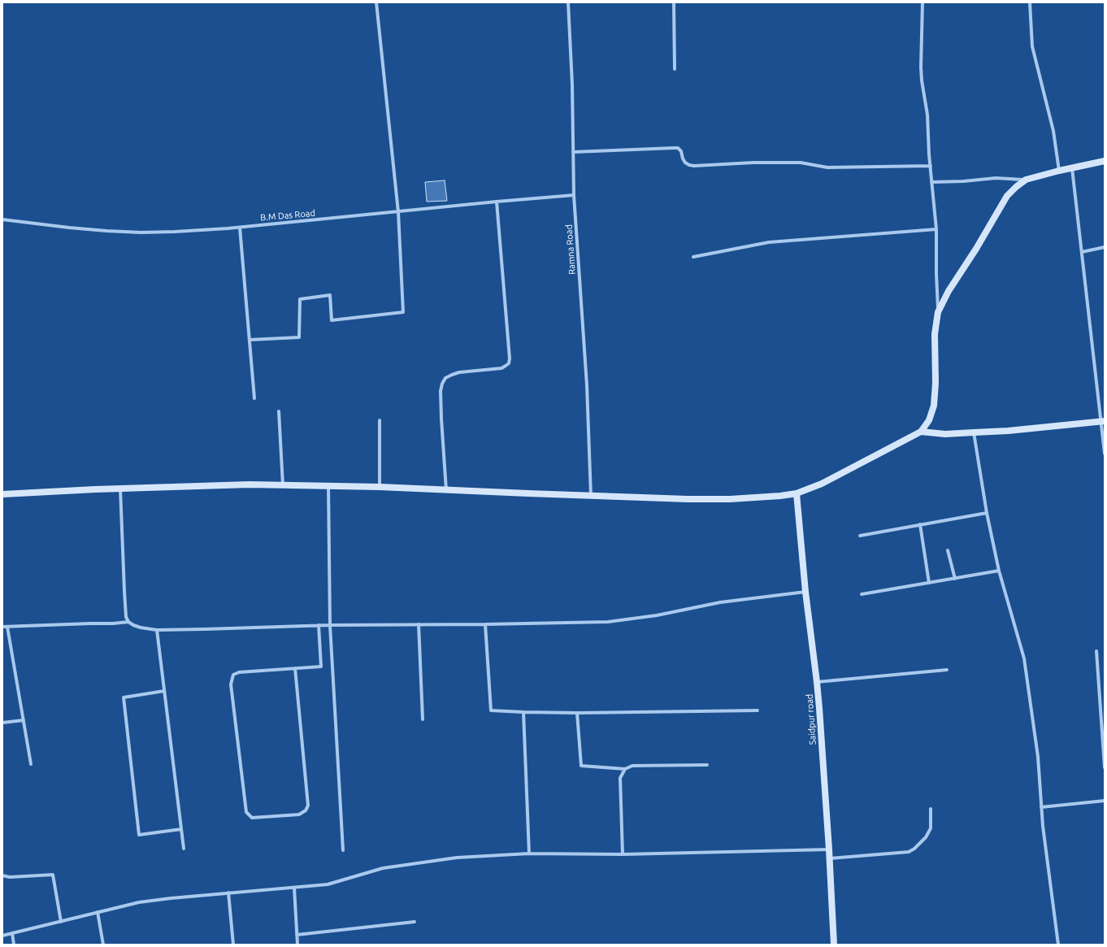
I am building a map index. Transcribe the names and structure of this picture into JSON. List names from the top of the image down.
{
  "streets": {
    "main road": ["Saidpur road"],
    "street": ["B.M Das Road", "Ramna Road"]
  },
  "crossings": [
    ["B.M Das Road", "Ramna Road"]
  ]
}
